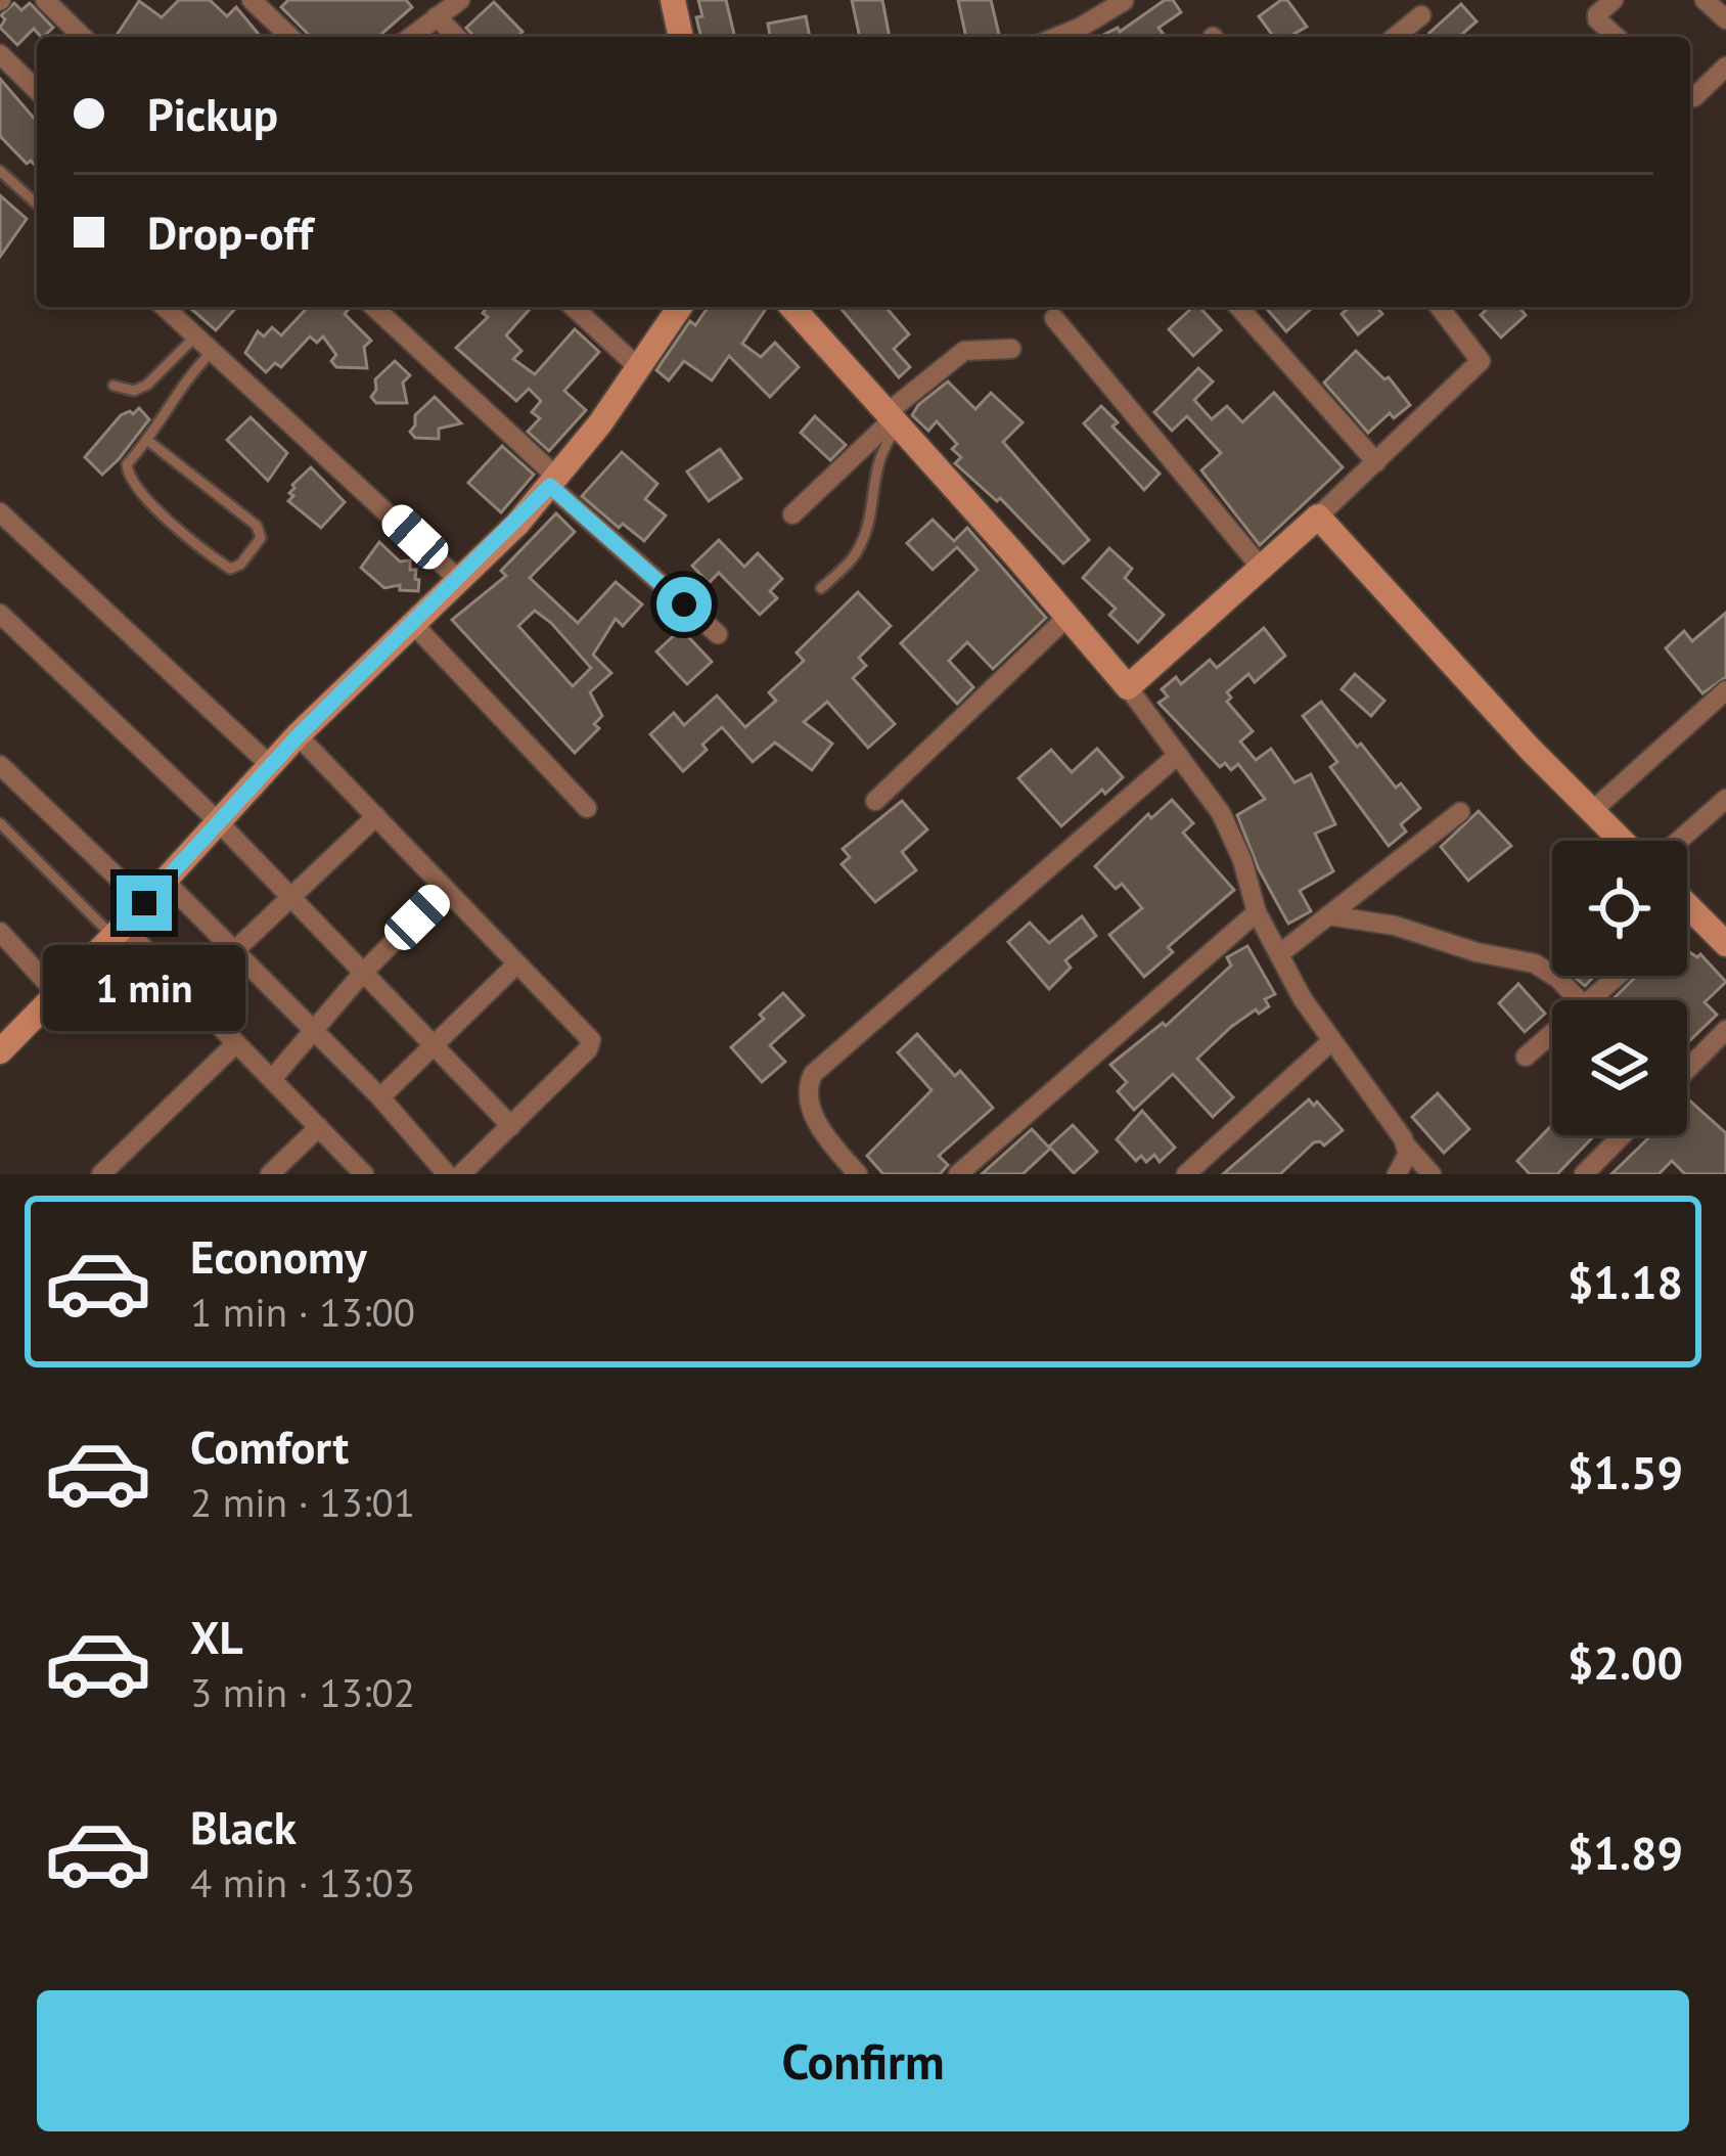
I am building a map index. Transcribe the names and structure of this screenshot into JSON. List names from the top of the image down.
{
  "page": {
    "banner": ["Pickup", "Drop-off"],
    "bubble": "1 min",
    "list": [
      {
        "name": "Economy",
        "note": "1 min · 13:00",
        "value": "$1.18"
      },
      {
        "name": "Comfort",
        "note": "2 min · 13:01",
        "value": "$1.59"
      },
      {
        "name": "XL",
        "note": "3 min · 13:02",
        "value": "$2.00"
      },
      {
        "name": "Black",
        "note": "4 min · 13:03",
        "value": "$1.89"
      }
    ],
    "buttons": "Confirm"
  }
}
